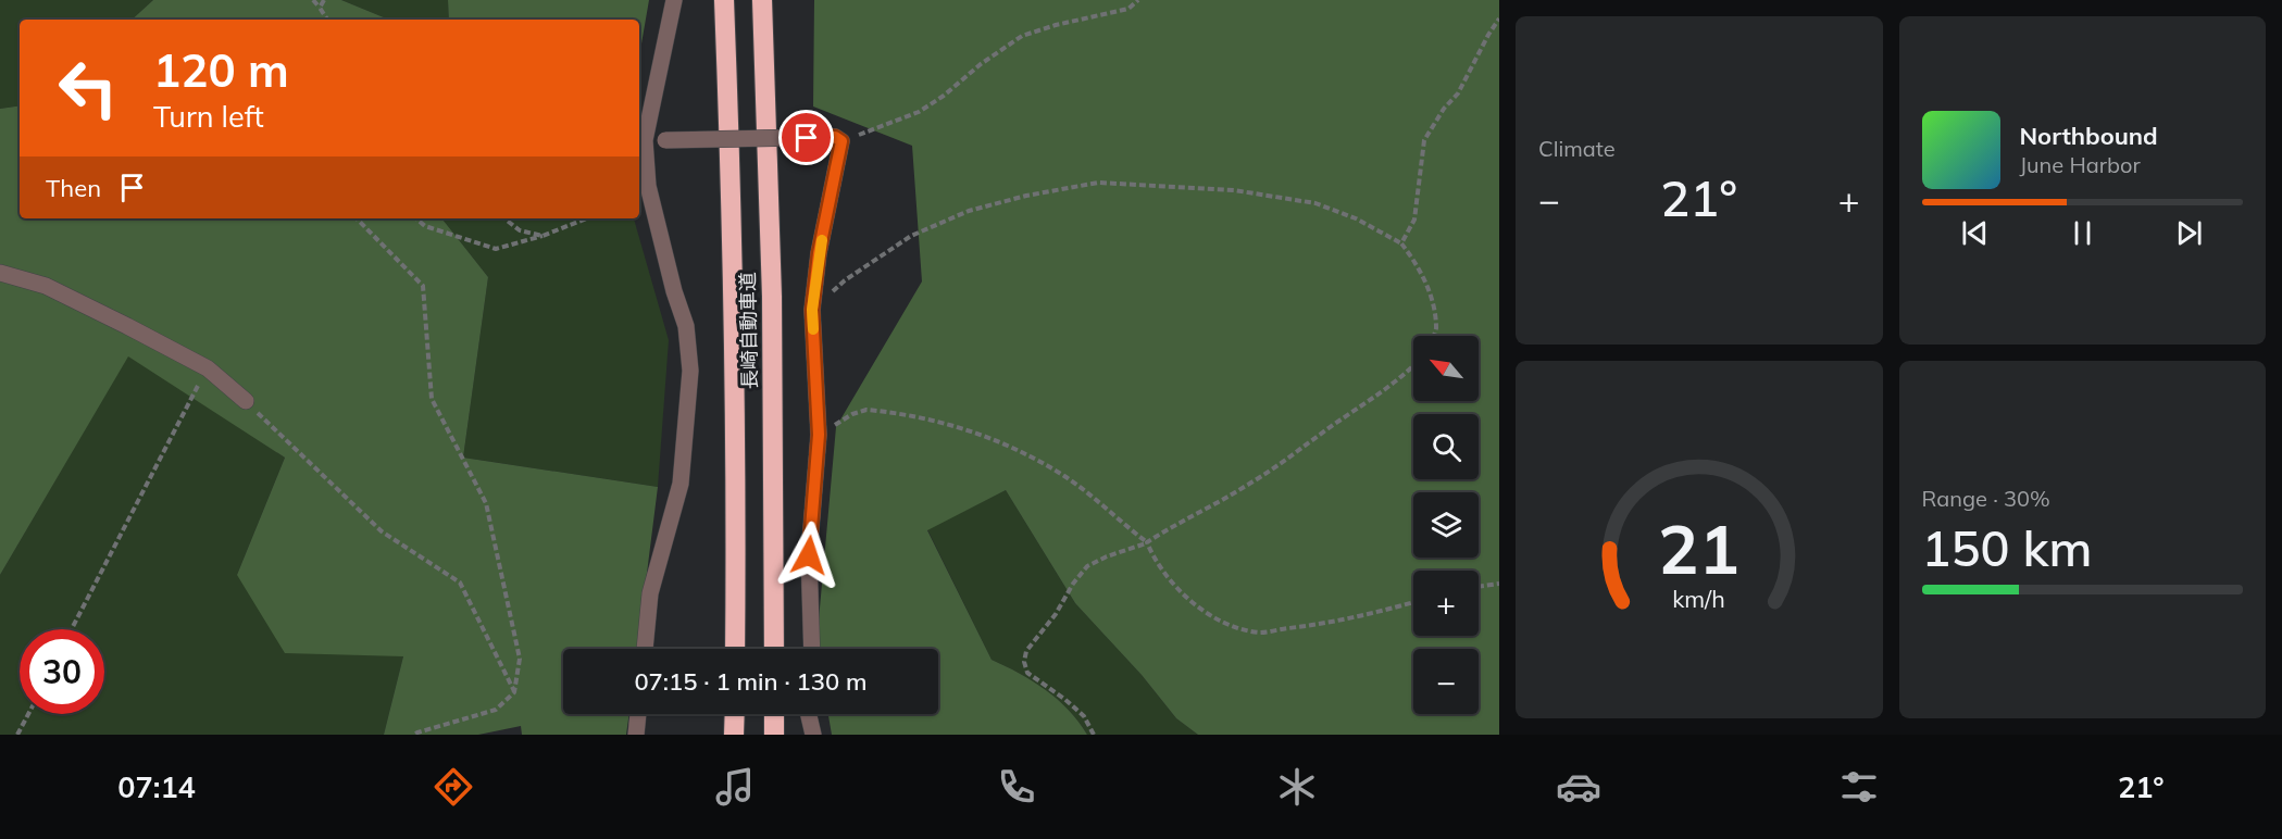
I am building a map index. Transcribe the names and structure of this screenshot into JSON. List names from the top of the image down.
{
  "streets": {
    "highway": ["長崎自動車道"]
  },
  "north": "top left",
  "page": {
    "tile": [
      "Climate",
      ["Range · 30%", "150 km"]
    ],
    "turn": ["120 m", "Turn left"],
    "song": ["Northbound", "June Harbor"],
    "then": "Then",
    "heat": ["−", "21°", "+"],
    "map_buttons": ["+", "−"],
    "limit": "30",
    "trip": "07:15 · 1 min · 130 m",
    "tabs": ["07:14", "21°"],
    "gauge": ["21", "km/h"]
  }
}
